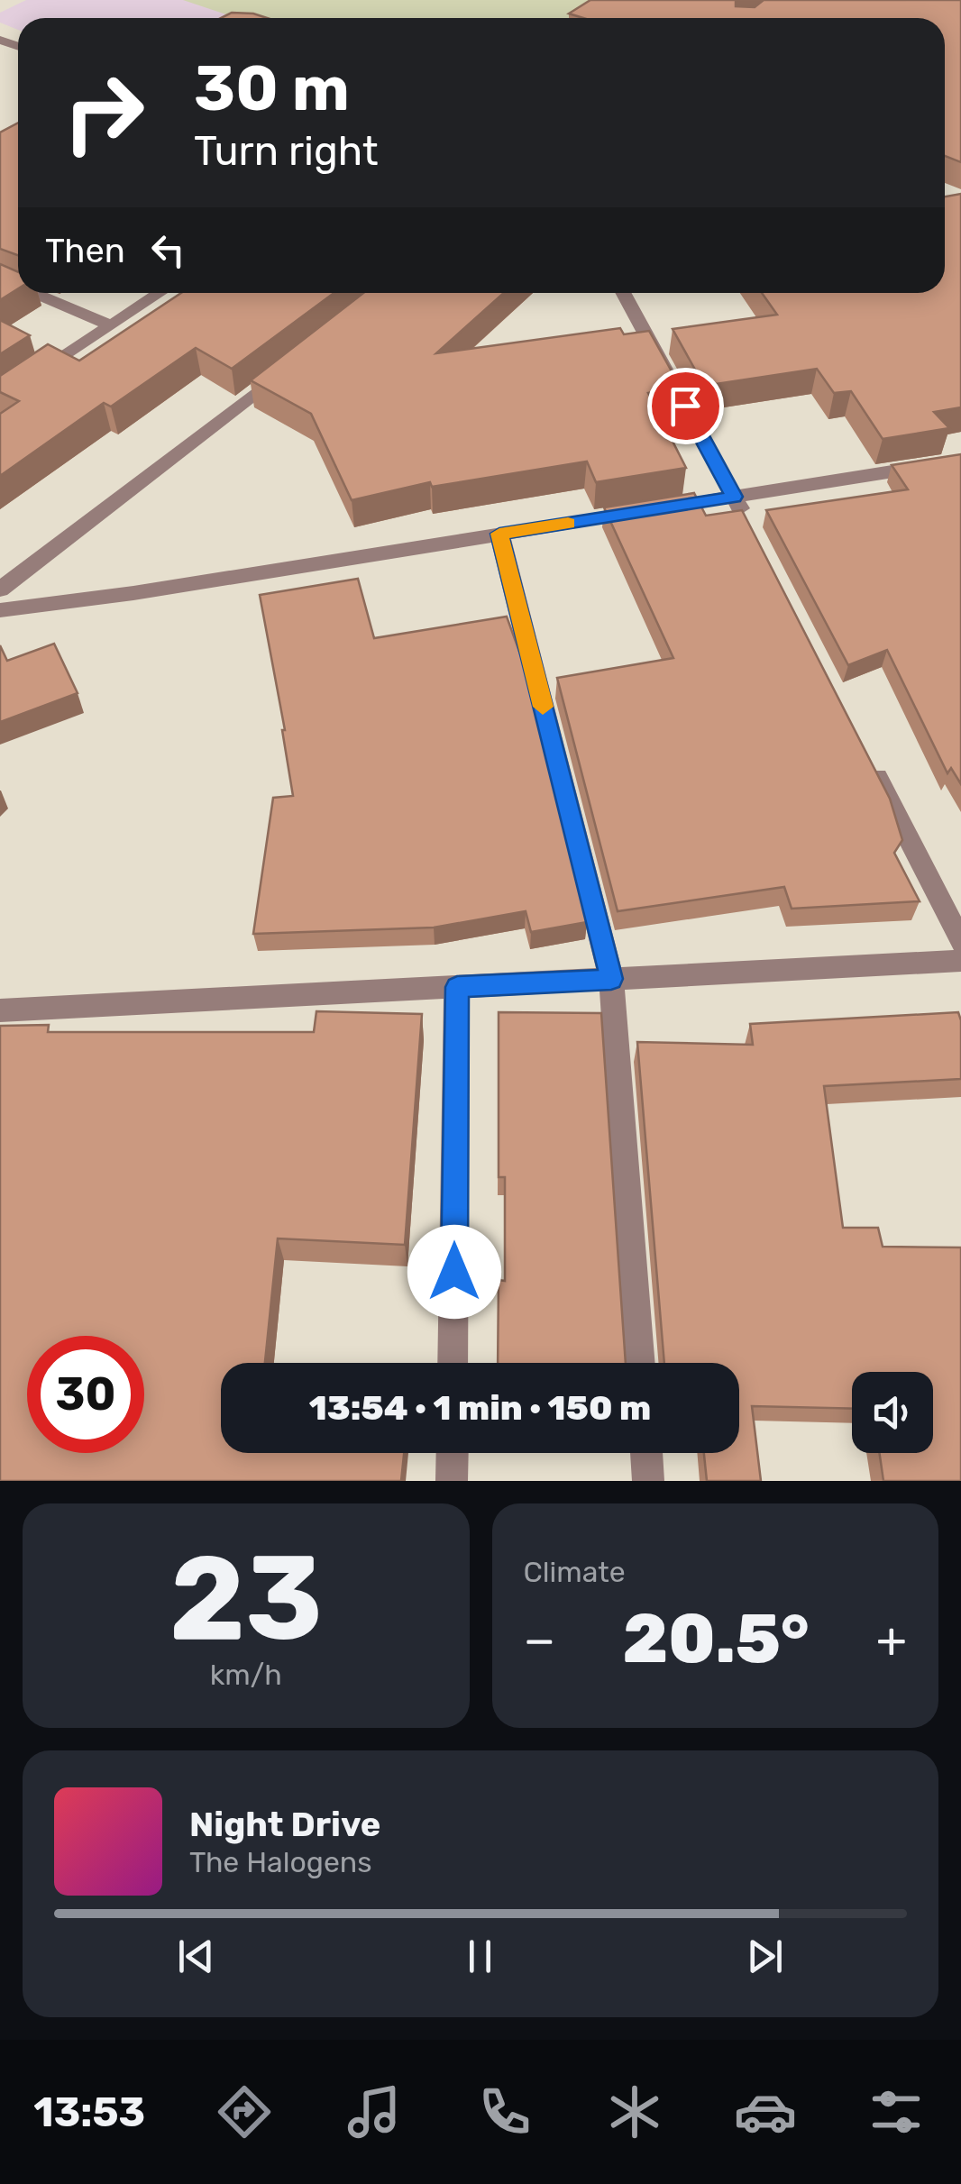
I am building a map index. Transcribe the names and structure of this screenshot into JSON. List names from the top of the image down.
{
  "page": {
    "turn": ["30 m", "Turn right"],
    "then": "Then",
    "limit": "30",
    "trip": "13:54 · 1 min · 150 m",
    "tile": [
      ["23", "km/h"],
      "Climate"
    ],
    "heat": ["−", "20.5°", "+"],
    "song": ["Night Drive", "The Halogens"],
    "tabs": "13:53"
  }
}
